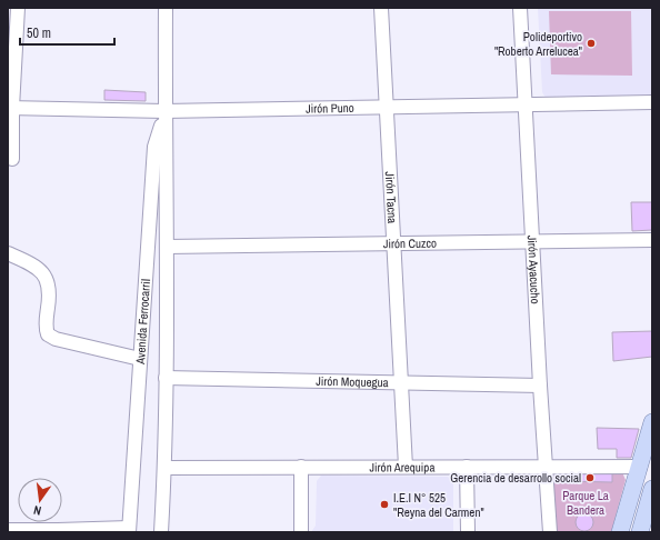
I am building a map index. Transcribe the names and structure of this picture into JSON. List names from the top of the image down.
{
  "streets": {
    "street": [
      "Jirón Puno",
      "Jirón Tacna",
      "Jirón Cuzco",
      "Jirón Ayacucho",
      "Avenida Ferrocarril",
      "Jirón Moquegua",
      "Jirón Arequipa"
    ]
  },
  "crossings": [
    ["Jirón Puno", "Jirón Tacna"],
    ["Jirón Puno", "Jirón Ayacucho"],
    ["Jirón Puno", "Avenida Ferrocarril"],
    ["Jirón Tacna", "Jirón Cuzco"],
    ["Jirón Tacna", "Jirón Moquegua"],
    ["Jirón Tacna", "Jirón Arequipa"],
    ["Jirón Cuzco", "Jirón Ayacucho"],
    ["Jirón Cuzco", "Avenida Ferrocarril"],
    ["Jirón Ayacucho", "Jirón Moquegua"],
    ["Jirón Ayacucho", "Jirón Arequipa"],
    ["Avenida Ferrocarril", "Jirón Moquegua"],
    ["Avenida Ferrocarril", "Jirón Arequipa"]
  ],
  "parks": ["Parque La Bandera"],
  "places": ["Polideportivo \"Roberto Arrelucea\"", "Gerencia de desarrollo social", "I.E.I N° 525 \"Reyna del Carmen\""],
  "scale_bar": "50 m",
  "north": "bottom"
}
